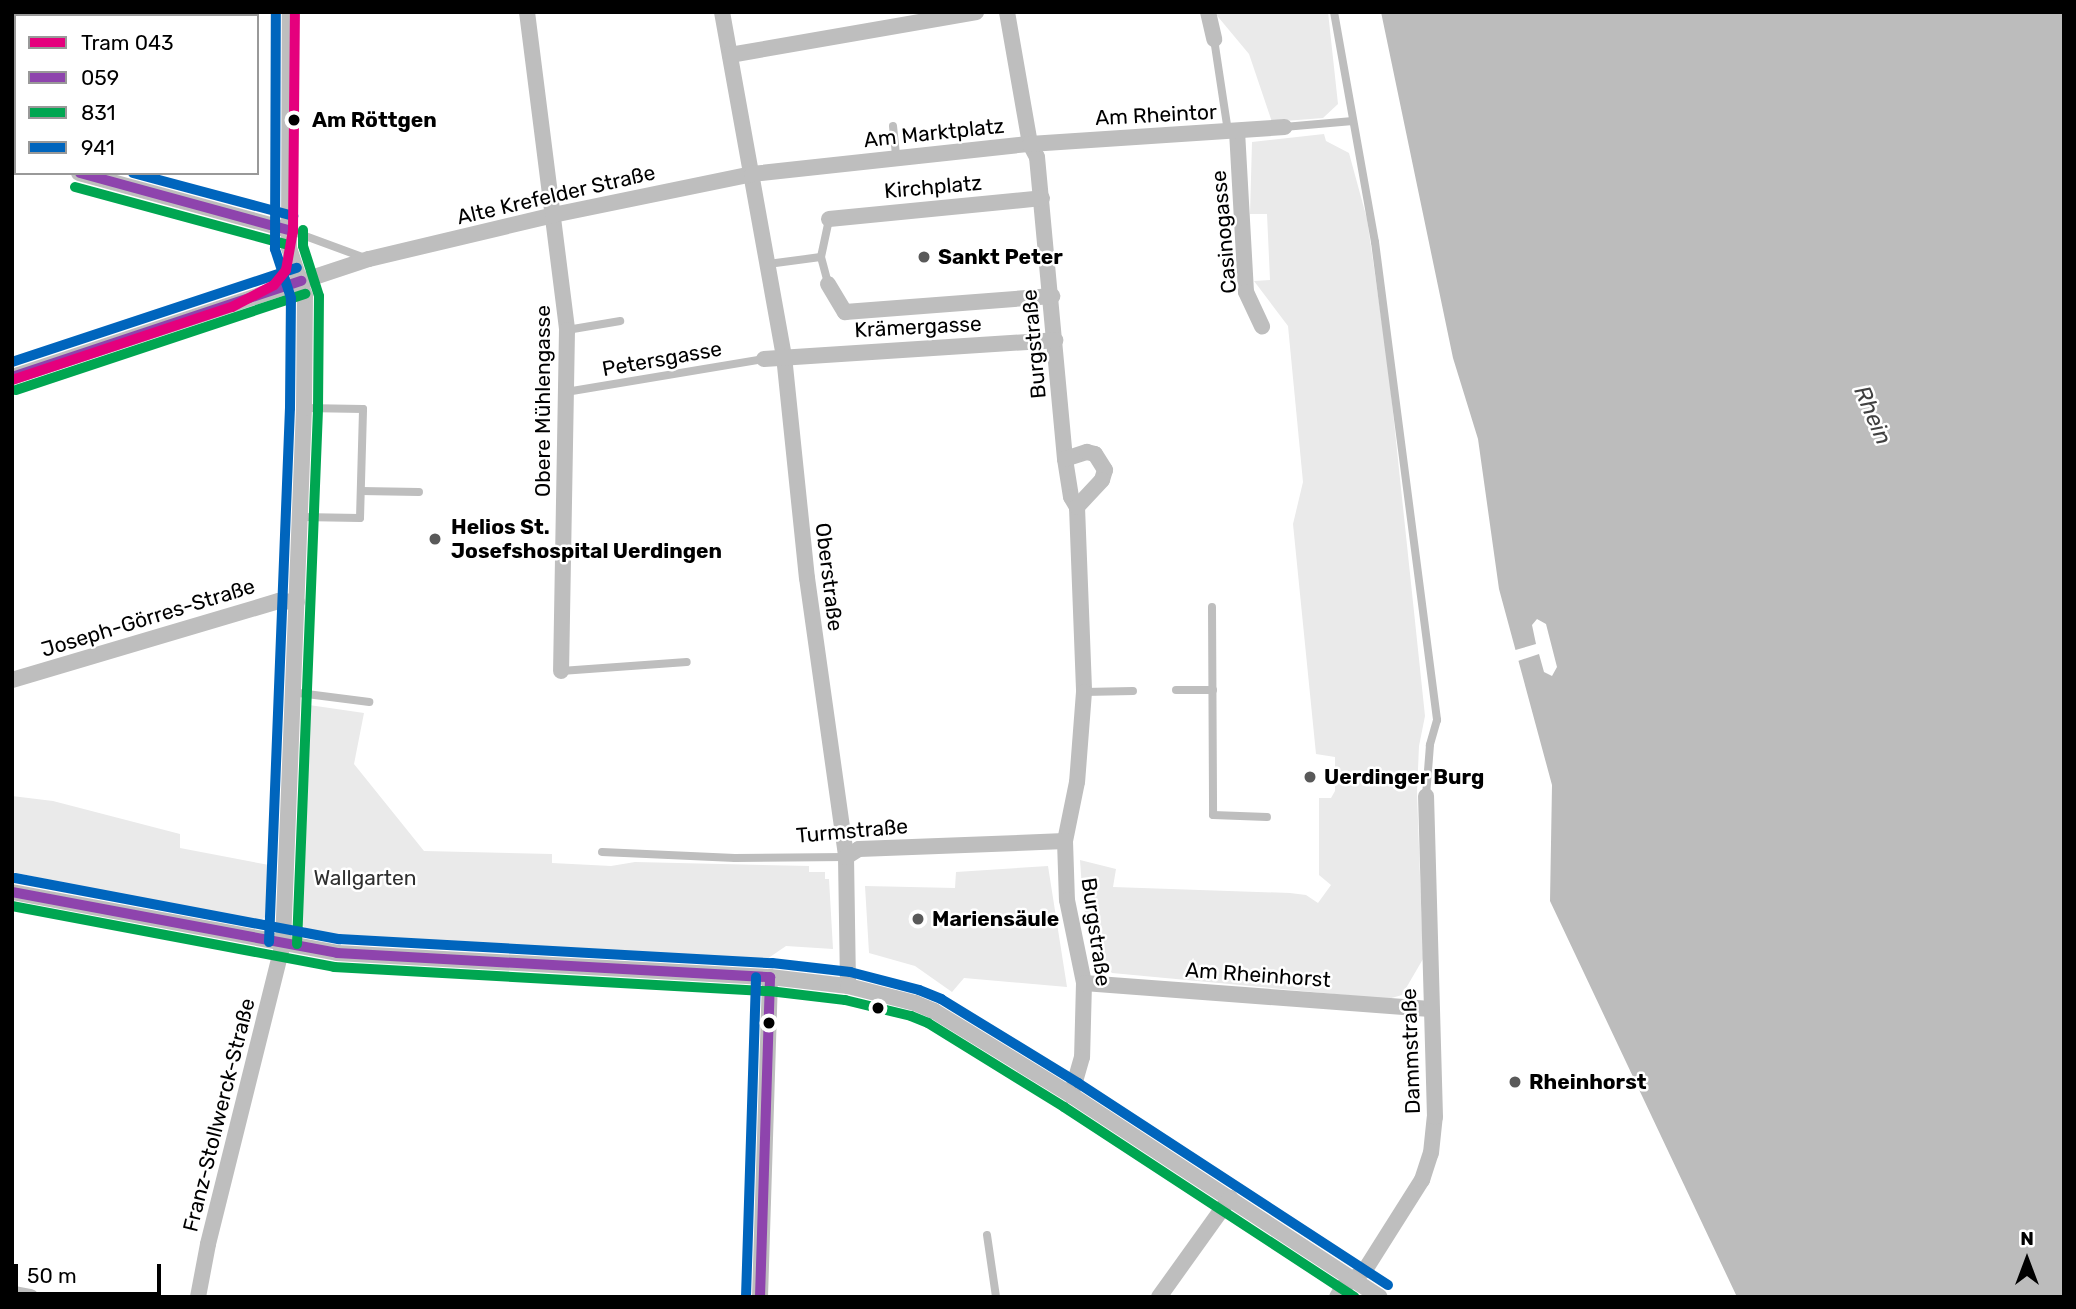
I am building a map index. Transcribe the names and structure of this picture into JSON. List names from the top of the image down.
{
  "streets": {
    "street": [
      "Am Rheintor",
      "Am Marktplatz",
      "Kirchplatz",
      "Alte Krefelder Straße",
      "Casinogasse",
      "Krämergasse",
      "Burgstraße",
      "Obere Mühlengasse",
      "Oberstraße",
      "Joseph-Görres-Straße",
      "Turmstraße",
      "Am Rheinhorst",
      "Dammstraße",
      "Franz-Stollwerck-Straße"
    ],
    "lane": ["Petersgasse"]
  },
  "crossings": [
    ["Am Rheintor", "Am Marktplatz"],
    ["Am Rheintor", "Casinogasse"],
    ["Am Rheintor", "Burgstraße"],
    ["Am Marktplatz", "Alte Krefelder Straße"],
    ["Am Marktplatz", "Burgstraße"],
    ["Am Marktplatz", "Oberstraße"],
    ["Kirchplatz", "Burgstraße"],
    ["Alte Krefelder Straße", "Obere Mühlengasse"],
    ["Alte Krefelder Straße", "Oberstraße"],
    ["Alte Krefelder Straße", "Franz-Stollwerck-Straße"],
    ["Krämergasse", "Burgstraße"],
    ["Krämergasse", "Petersgasse"],
    ["Krämergasse", "Oberstraße"],
    ["Burgstraße", "Turmstraße"],
    ["Burgstraße", "Am Rheinhorst"],
    ["Petersgasse", "Obere Mühlengasse"],
    ["Oberstraße", "Turmstraße"],
    ["Joseph-Görres-Straße", "Franz-Stollwerck-Straße"],
    ["Am Rheinhorst", "Dammstraße"]
  ],
  "water": ["Rhein"],
  "parks": ["Wallgarten"],
  "places": [
    "Am Röttgen",
    "Sankt Peter",
    "Helios St. Josefshospital Uerdingen",
    "Uerdinger Burg",
    "Mariensäule",
    "Rheinhorst"
  ],
  "lines": [
    "tram line 043",
    "transit line 941",
    "transit line 059",
    "transit line 831"
  ],
  "legend": [
    "Tram 043",
    "059",
    "831",
    "941"
  ],
  "scale_bar": "50 m",
  "north": "top"
}
